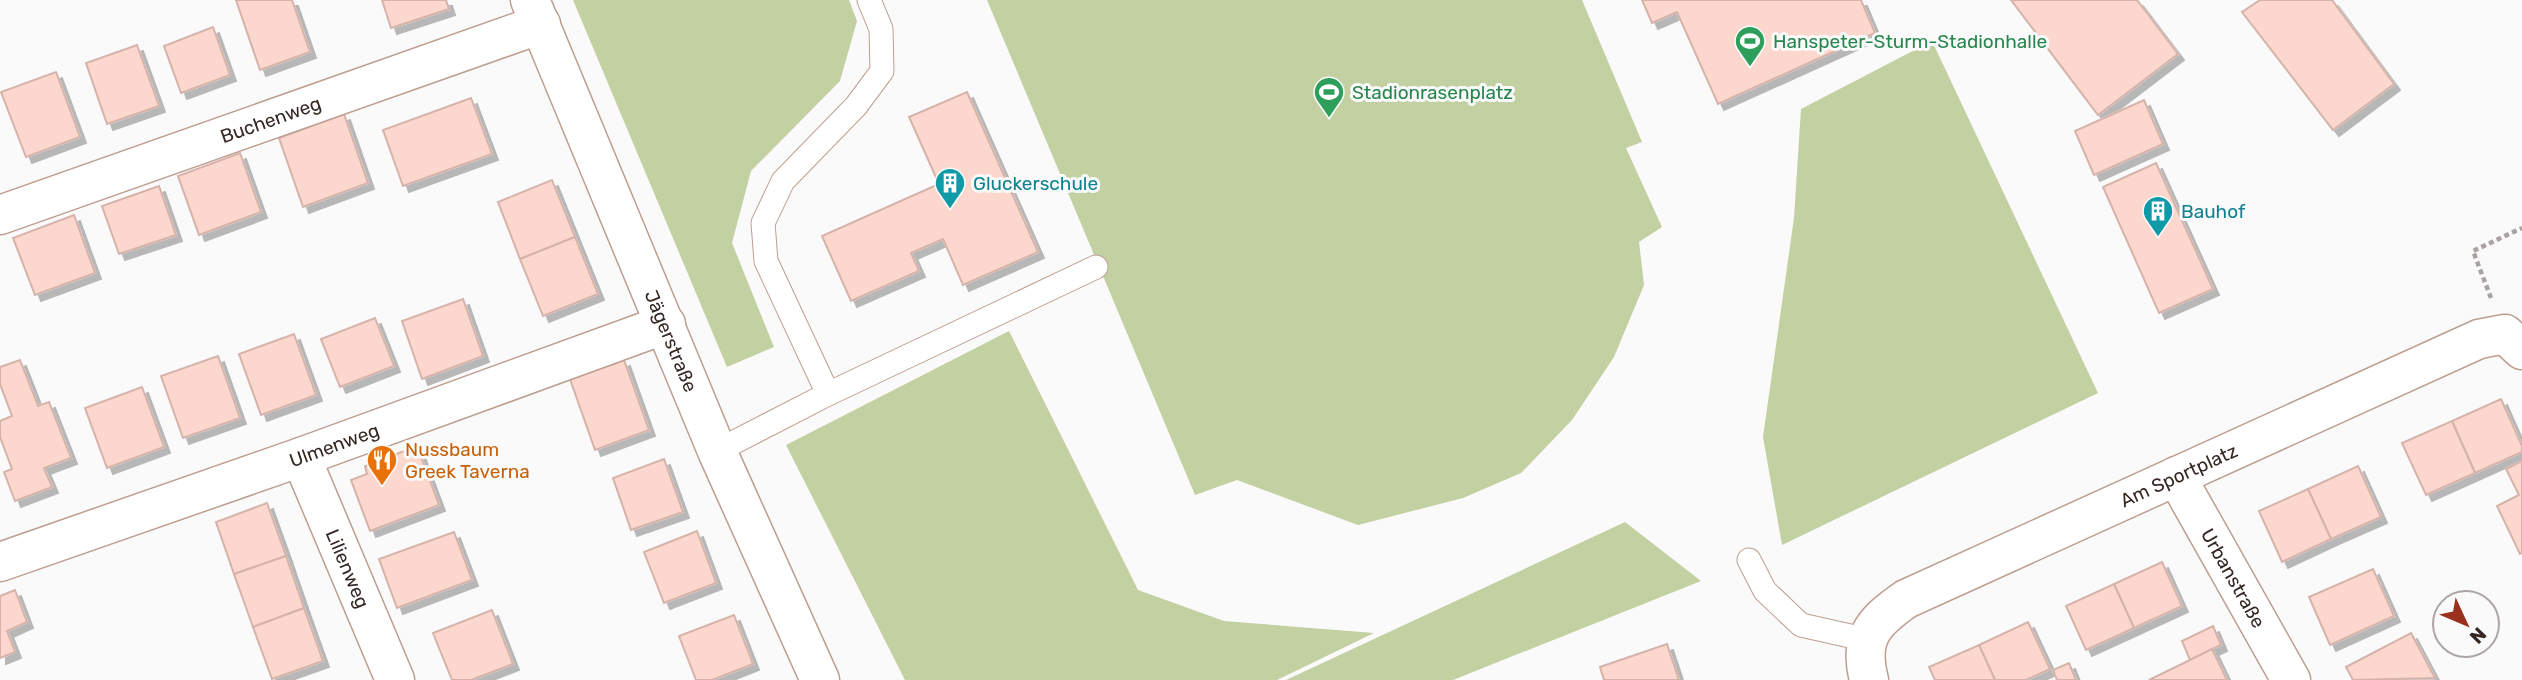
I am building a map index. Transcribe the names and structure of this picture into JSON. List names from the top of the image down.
{
  "streets": {
    "street": [
      "Buchenweg",
      "Jägerstraße",
      "Ulmenweg",
      "Am Sportplatz",
      "Lilienweg",
      "Urbanstraße"
    ]
  },
  "crossings": [
    ["Buchenweg", "Jägerstraße"],
    ["Jägerstraße", "Ulmenweg"],
    ["Ulmenweg", "Lilienweg"],
    ["Am Sportplatz", "Urbanstraße"]
  ],
  "places": {
    "sports": ["Hanspeter-Sturm-Stadionhalle", "Stadionrasenplatz"],
    "building": ["Gluckerschule", "Bauhof"],
    "restaurant": ["Nussbaum Greek Taverna"]
  },
  "north": "bottom right"
}
